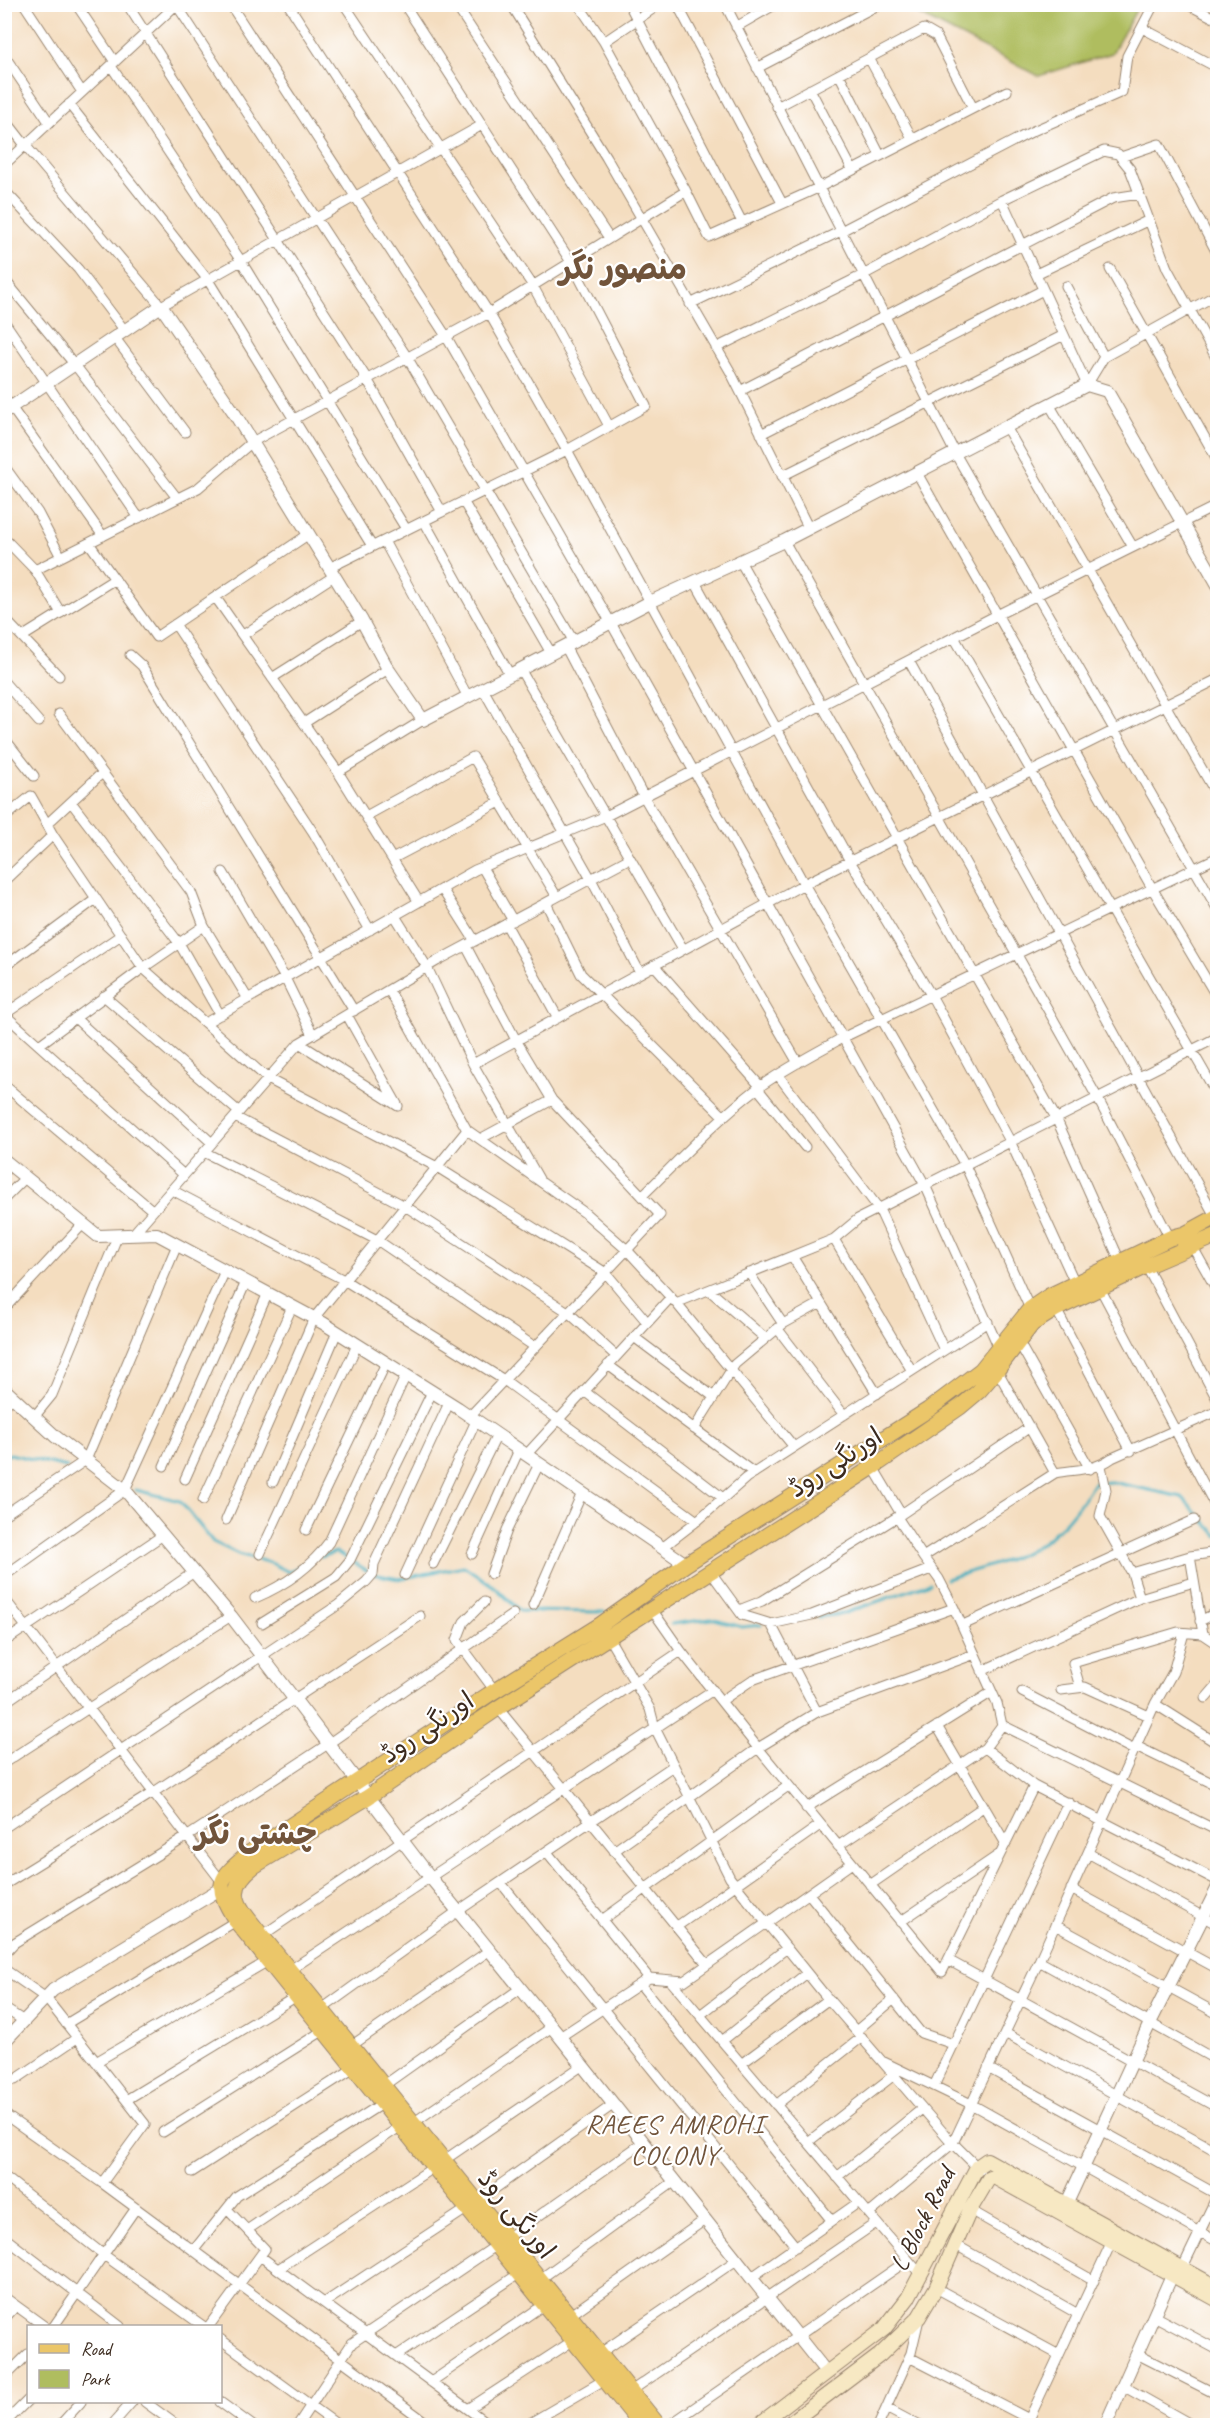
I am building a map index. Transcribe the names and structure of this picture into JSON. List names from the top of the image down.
{
  "streets": {
    "main road": ["اورنگی روڈ", "L Block Road"]
  },
  "districts": ["منصور نگر", "چشتی نگر", "RAEES AMROHI COLONY"],
  "legend": ["Road", "Park"]
}
